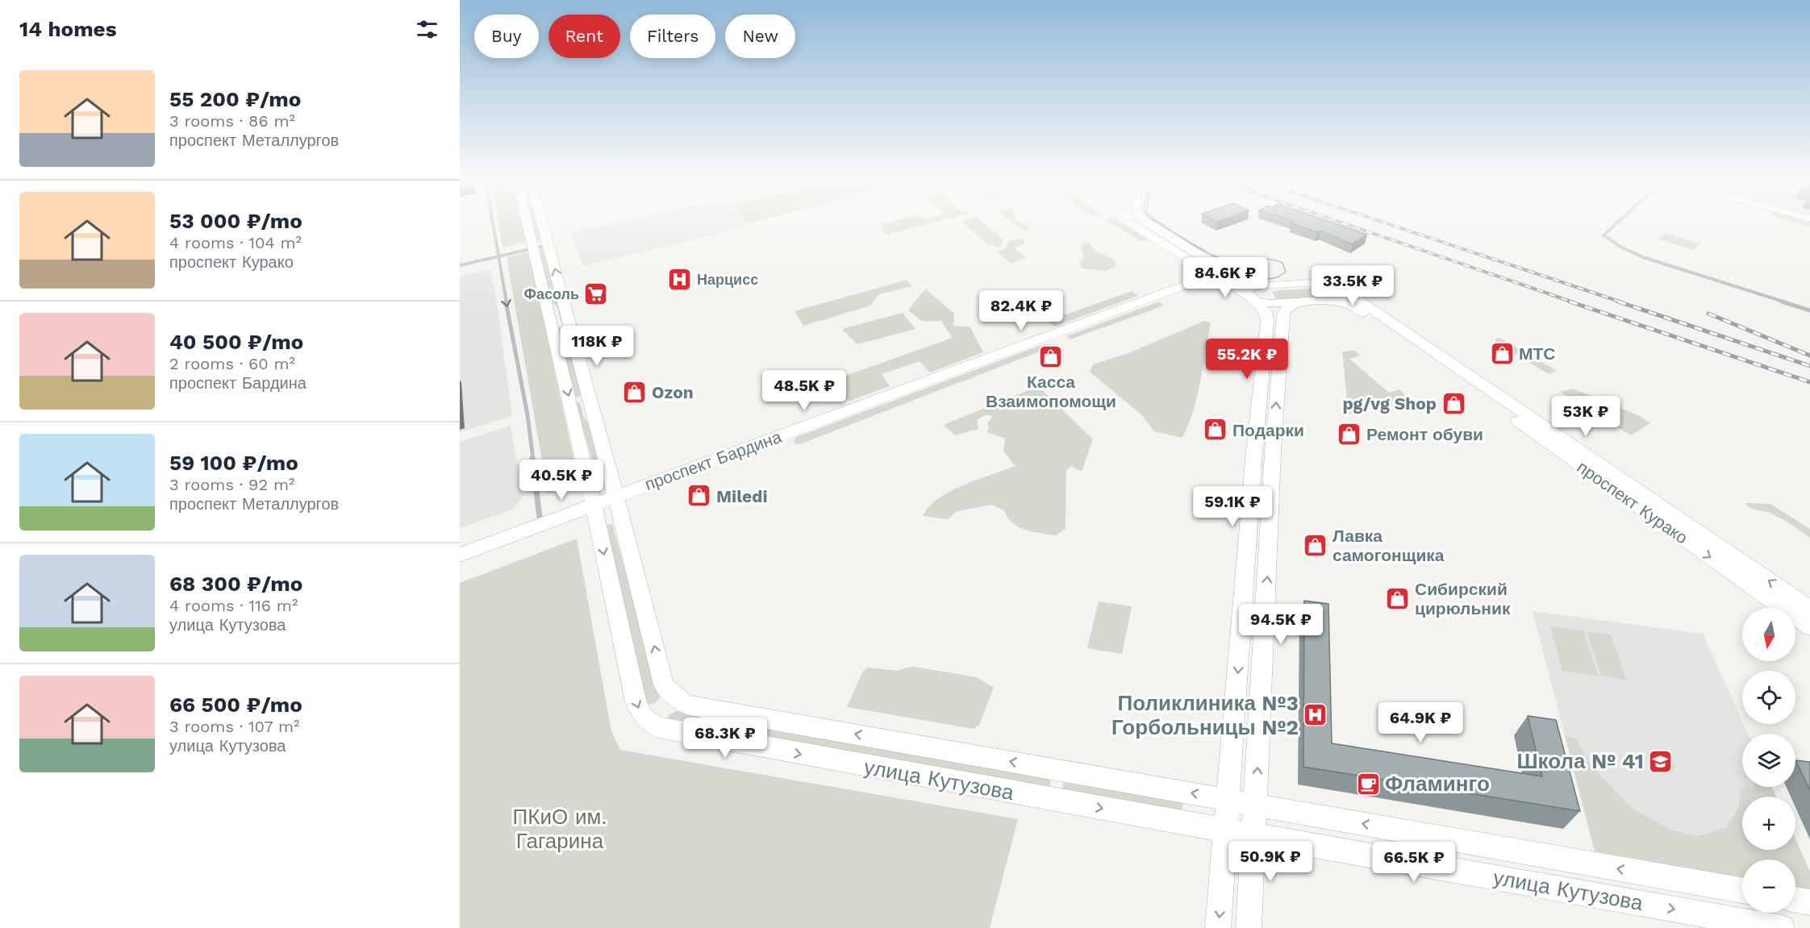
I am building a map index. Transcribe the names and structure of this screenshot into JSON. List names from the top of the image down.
{
  "streets": {
    "main road": ["проспект Бардина", "проспект Курако", "улица Кутузова"]
  },
  "crossings": [
    ["проспект Бардина", "улица Кутузова"]
  ],
  "parks": ["ПКиО им. Гагарина"],
  "places": {
    "hospital": ["Нарцисс", "Поликлиника №3 Горбольницы №2"],
    "supermarket": ["Фасоль"],
    "shop": [
      "МТС",
      "Касса Взаимопомощи",
      "Ozon",
      "pg/vg Shop",
      "Подарки",
      "Ремонт обуви",
      "Miledi",
      "Лавка самогонщика",
      "Сибирский цирюльник"
    ],
    "school or university": ["Школа № 41"],
    "cafe": ["Фламинго"]
  },
  "north": "bottom",
  "page": {
    "heading": "14 homes",
    "chip": [
      "Buy",
      "Rent",
      "Filters",
      "New"
    ],
    "list": [
      {
        "name": "55 200 ₽/mo",
        "note": "3 rooms · 86 m² · проспект Металлургов"
      },
      {
        "name": "53 000 ₽/mo",
        "note": "4 rooms · 104 m² · проспект Курако"
      },
      {
        "name": "40 500 ₽/mo",
        "note": "2 rooms · 60 m² · проспект Бардина"
      },
      {
        "name": "59 100 ₽/mo",
        "note": "3 rooms · 92 m² · проспект Металлургов"
      },
      {
        "name": "68 300 ₽/mo",
        "note": "4 rooms · 116 m² · улица Кутузова"
      },
      {
        "name": "66 500 ₽/mo",
        "note": "3 rooms · 107 m² · улица Кутузова"
      }
    ],
    "price": [
      "84.6K ₽",
      "33.5K ₽",
      "82.4K ₽",
      "118K ₽",
      "55.2K ₽",
      "48.5K ₽",
      "53K ₽",
      "40.5K ₽",
      "59.1K ₽",
      "94.5K ₽",
      "64.9K ₽",
      "68.3K ₽",
      "50.9K ₽",
      "66.5K ₽"
    ],
    "map_buttons": ["+", "−"]
  }
}
